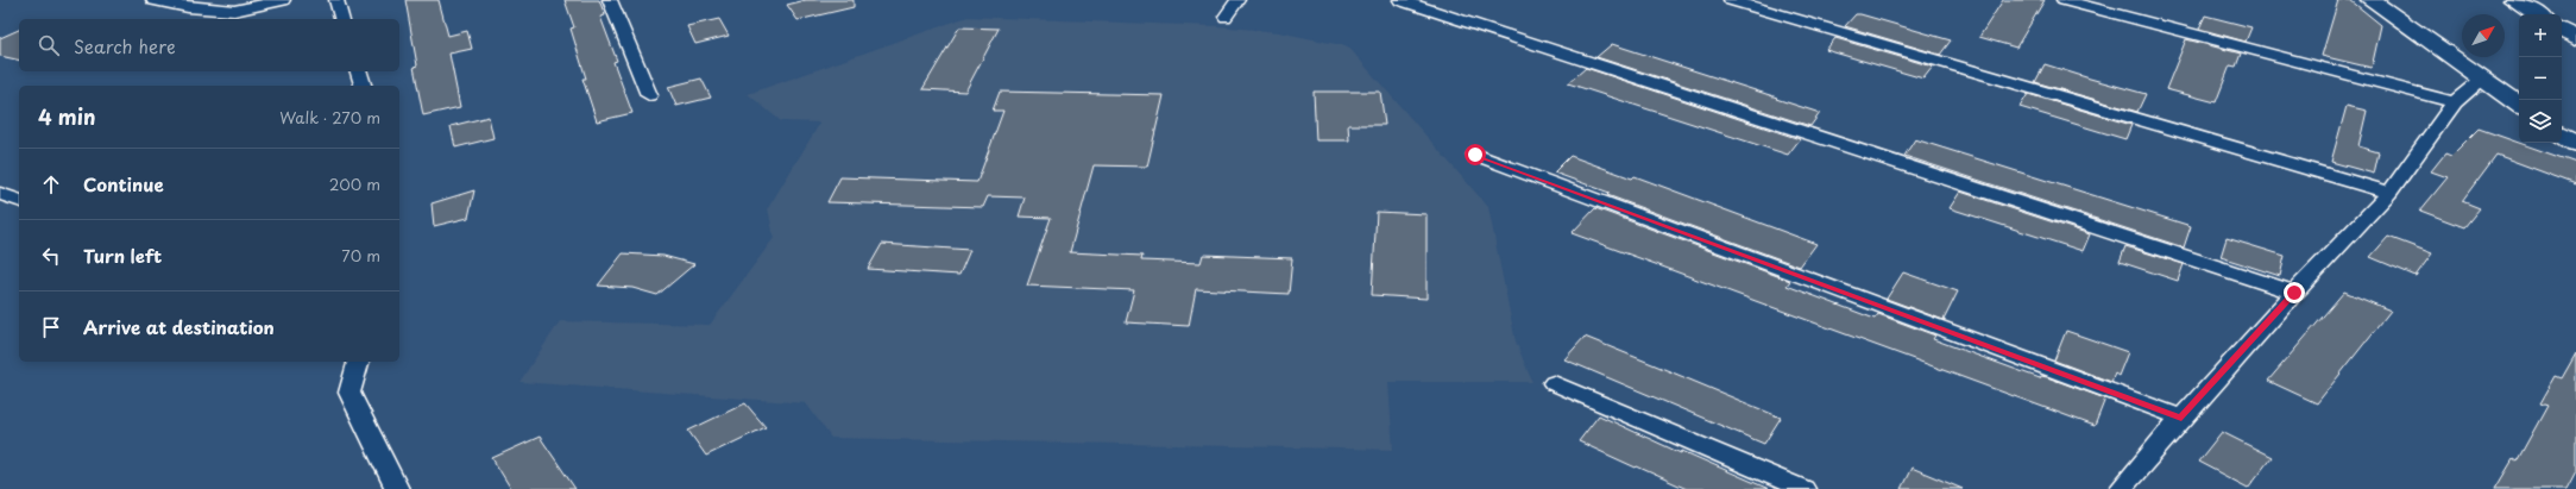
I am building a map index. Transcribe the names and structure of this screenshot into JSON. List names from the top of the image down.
{
  "north": "top right",
  "page": {
    "map_buttons": ["+", "−"],
    "search": "Search here",
    "heading": ["4 min", "Walk · 270 m"],
    "list": [
      ["Continue", "200 m"],
      ["Turn left", "70 m"],
      "Arrive at destination"
    ]
  }
}
